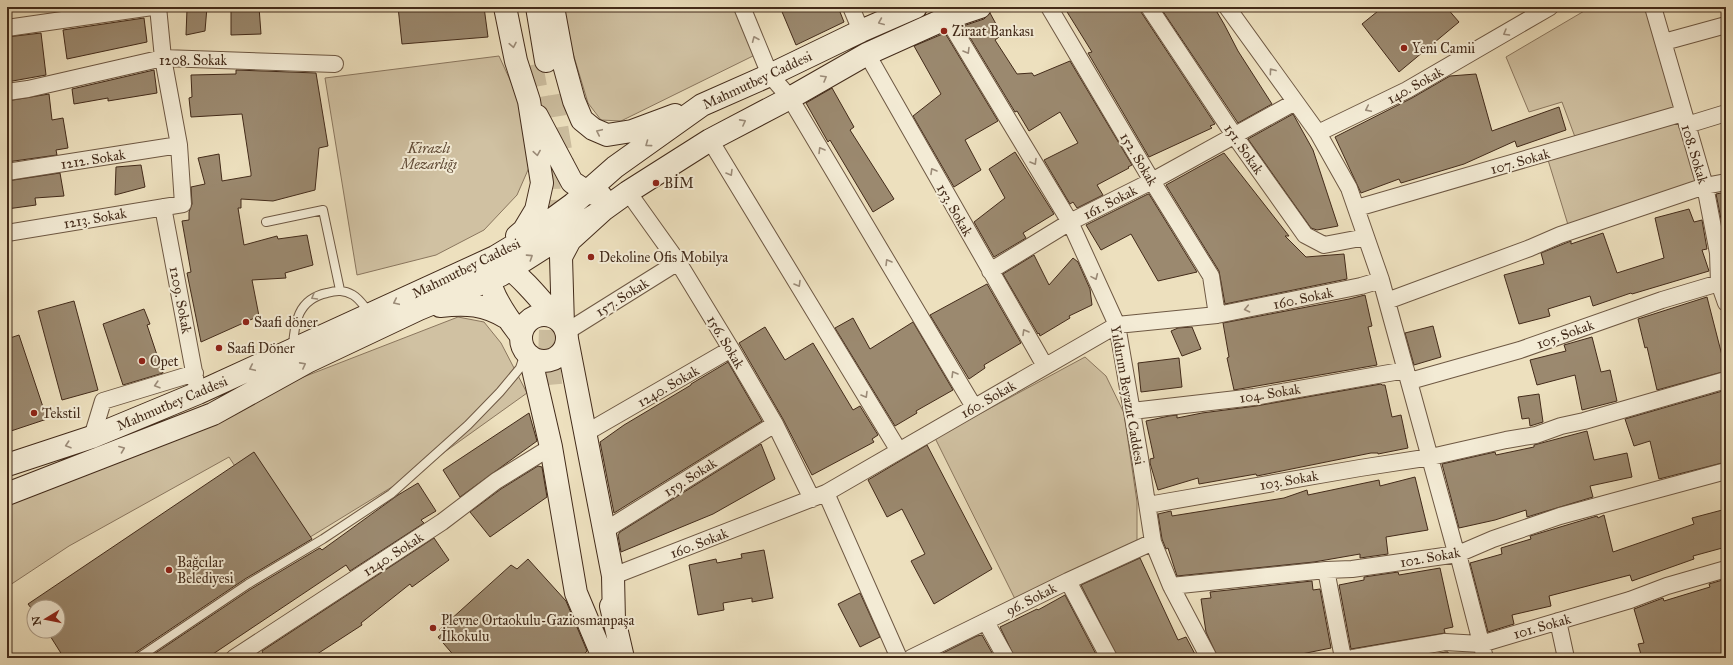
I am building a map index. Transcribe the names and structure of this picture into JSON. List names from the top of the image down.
{
  "streets": {
    "main road": ["Mahmutbey Caddesi"],
    "street": [
      "1208. Sokak",
      "140. Sokak",
      "151. Sokak",
      "108. Sokak",
      "1212. Sokak",
      "152. Sokak",
      "107. Sokak",
      "161. Sokak",
      "153. Sokak",
      "1213. Sokak",
      "157. Sokak",
      "160. Sokak",
      "1209. Sokak",
      "105. Sokak",
      "156. Sokak",
      "1240. Sokak",
      "104. Sokak",
      "Yıldırım Beyazıt Caddesi",
      "159. Sokak",
      "103. Sokak",
      "102. Sokak",
      "96. Sokak",
      "101. Sokak"
    ]
  },
  "crossings": [
    ["Mahmutbey Caddesi", "153. Sokak"],
    ["Mahmutbey Caddesi", "1209. Sokak"],
    ["Mahmutbey Caddesi", "156. Sokak"],
    ["Mahmutbey Caddesi", "Yıldırım Beyazıt Caddesi"],
    ["151. Sokak", "161. Sokak"],
    ["108. Sokak", "107. Sokak"],
    ["108. Sokak", "105. Sokak"],
    ["1212. Sokak", "1213. Sokak"],
    ["152. Sokak", "161. Sokak"],
    ["152. Sokak", "160. Sokak"],
    ["161. Sokak", "153. Sokak"],
    ["161. Sokak", "Yıldırım Beyazıt Caddesi"],
    ["153. Sokak", "160. Sokak"],
    ["1213. Sokak", "1209. Sokak"],
    ["157. Sokak", "156. Sokak"],
    ["160. Sokak", "156. Sokak"],
    ["160. Sokak", "Yıldırım Beyazıt Caddesi"],
    ["105. Sokak", "104. Sokak"],
    ["156. Sokak", "1240. Sokak"],
    ["156. Sokak", "159. Sokak"],
    ["104. Sokak", "Yıldırım Beyazıt Caddesi"],
    ["Yıldırım Beyazıt Caddesi", "103. Sokak"],
    ["Yıldırım Beyazıt Caddesi", "102. Sokak"],
    ["Yıldırım Beyazıt Caddesi", "96. Sokak"]
  ],
  "one_way": ["140. Sokak", "Yıldırım Beyazıt Caddesi"],
  "parks": ["Kirazlı Mezarlığı"],
  "places": [
    "Ziraat Bankası",
    "Yeni Camii",
    "BİM",
    "Dekoline Ofis Mobilya",
    "Saafi döner",
    "Saafi Döner",
    "Opet",
    "Tekstil",
    "Bağcılar Belediyesi",
    "Plevne Ortaokulu-Gaziosmanpaşa İlkokulu"
  ],
  "north": "left"
}
